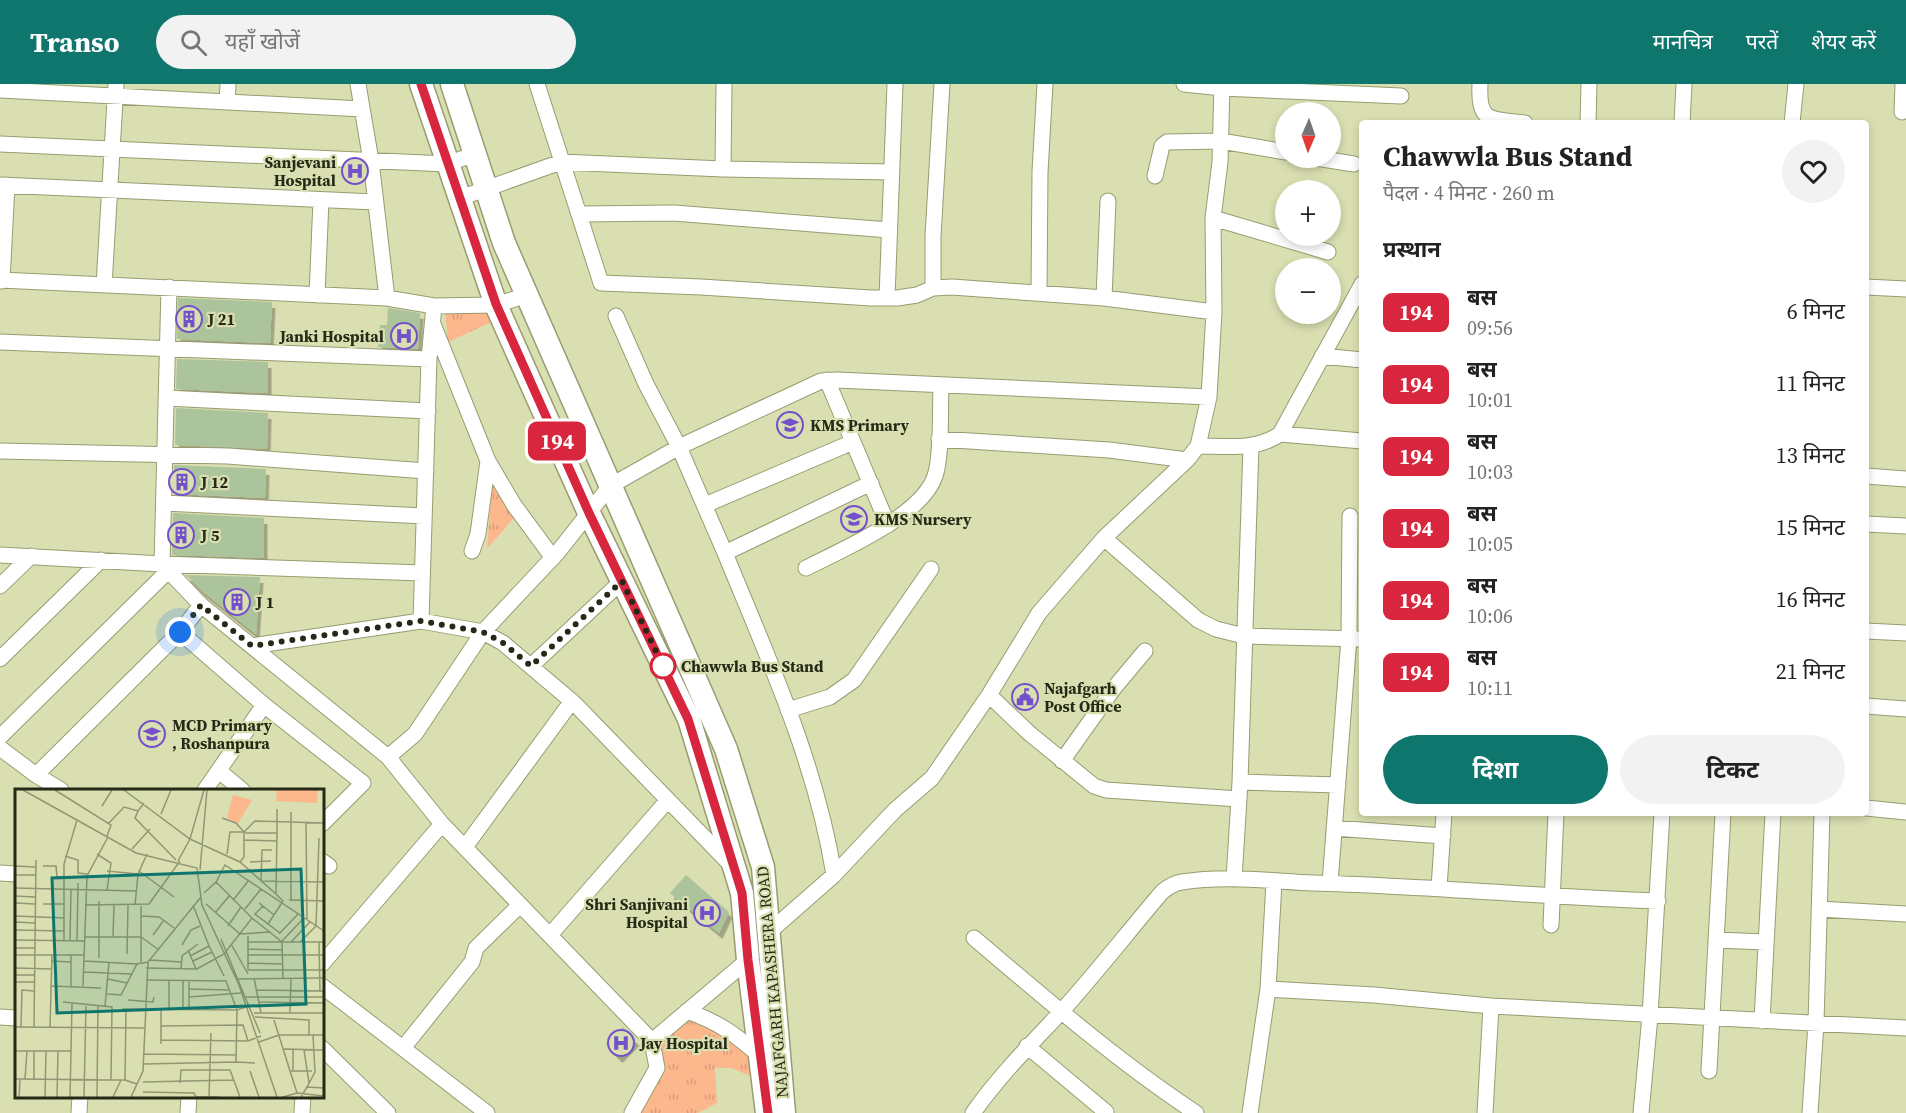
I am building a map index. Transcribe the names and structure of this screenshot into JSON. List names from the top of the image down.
{
  "streets": {
    "main road": ["NAJAFGARH KAPASHERA ROAD"]
  },
  "places": {
    "hospital": [
      "Sanjevani Hospital",
      "Janki Hospital",
      "Shri Sanjivani Hospital",
      "Jay Hospital"
    ],
    "building": [
      "J 21",
      "J 12",
      "J 5",
      "J 1"
    ],
    "school or university": ["KMS Primary", "KMS Nursery", "MCD Primary , Roshanpura"],
    "other": ["Chawwla Bus Stand"],
    "public building": ["Najafgarh Post Office"]
  },
  "lines": ["bus line 194"],
  "north": "bottom",
  "page": {
    "header": "Transo",
    "search": "यहाँ खोजें",
    "nav": ["मानचित्र", "परतें", "शेयर करें"],
    "on_map": "194",
    "map_buttons": ["+", "−"],
    "heading": [
      ["Chawwla Bus Stand", "पैदल · 4 मिनट · 260 m"],
      "प्रस्थान"
    ],
    "list": [
      {
        "mark": "194",
        "name": "बस",
        "note": "09:56",
        "value": "6 मिनट"
      },
      {
        "mark": "194",
        "name": "बस",
        "note": "10:01",
        "value": "11 मिनट"
      },
      {
        "mark": "194",
        "name": "बस",
        "note": "10:03",
        "value": "13 मिनट"
      },
      {
        "mark": "194",
        "name": "बस",
        "note": "10:05",
        "value": "15 मिनट"
      },
      {
        "mark": "194",
        "name": "बस",
        "note": "10:06",
        "value": "16 मिनट"
      },
      {
        "mark": "194",
        "name": "बस",
        "note": "10:11",
        "value": "21 मिनट"
      }
    ],
    "buttons": ["दिशा", "टिकट"]
  }
}
